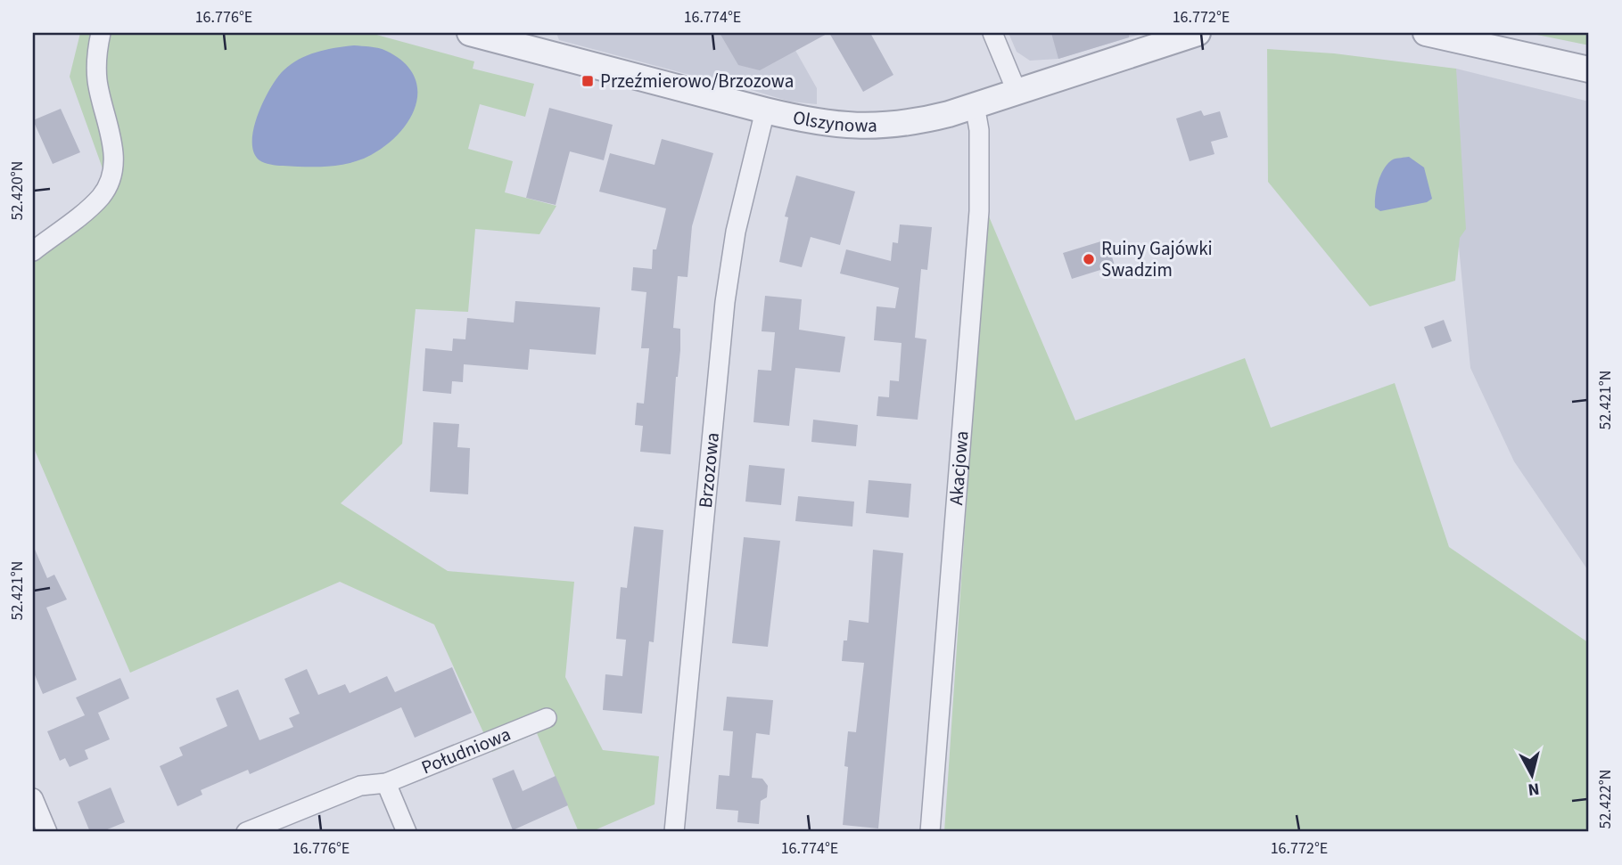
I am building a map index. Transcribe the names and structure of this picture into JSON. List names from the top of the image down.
{
  "streets": {
    "street": [
      "Olszynowa",
      "Akacjowa",
      "Brzozowa",
      "Południowa"
    ]
  },
  "crossings": [
    ["Olszynowa", "Akacjowa"],
    ["Olszynowa", "Brzozowa"]
  ],
  "places": {
    "transit": ["Przeźmierowo/Brzozowa"],
    "other": ["Ruiny Gajówki Swadzim"]
  },
  "north": "bottom",
  "coordinates": [
    "16.776°E",
    "16.774°E",
    "16.772°E",
    "52.420°N",
    "52.421°N",
    "52.422°N"
  ]
}
